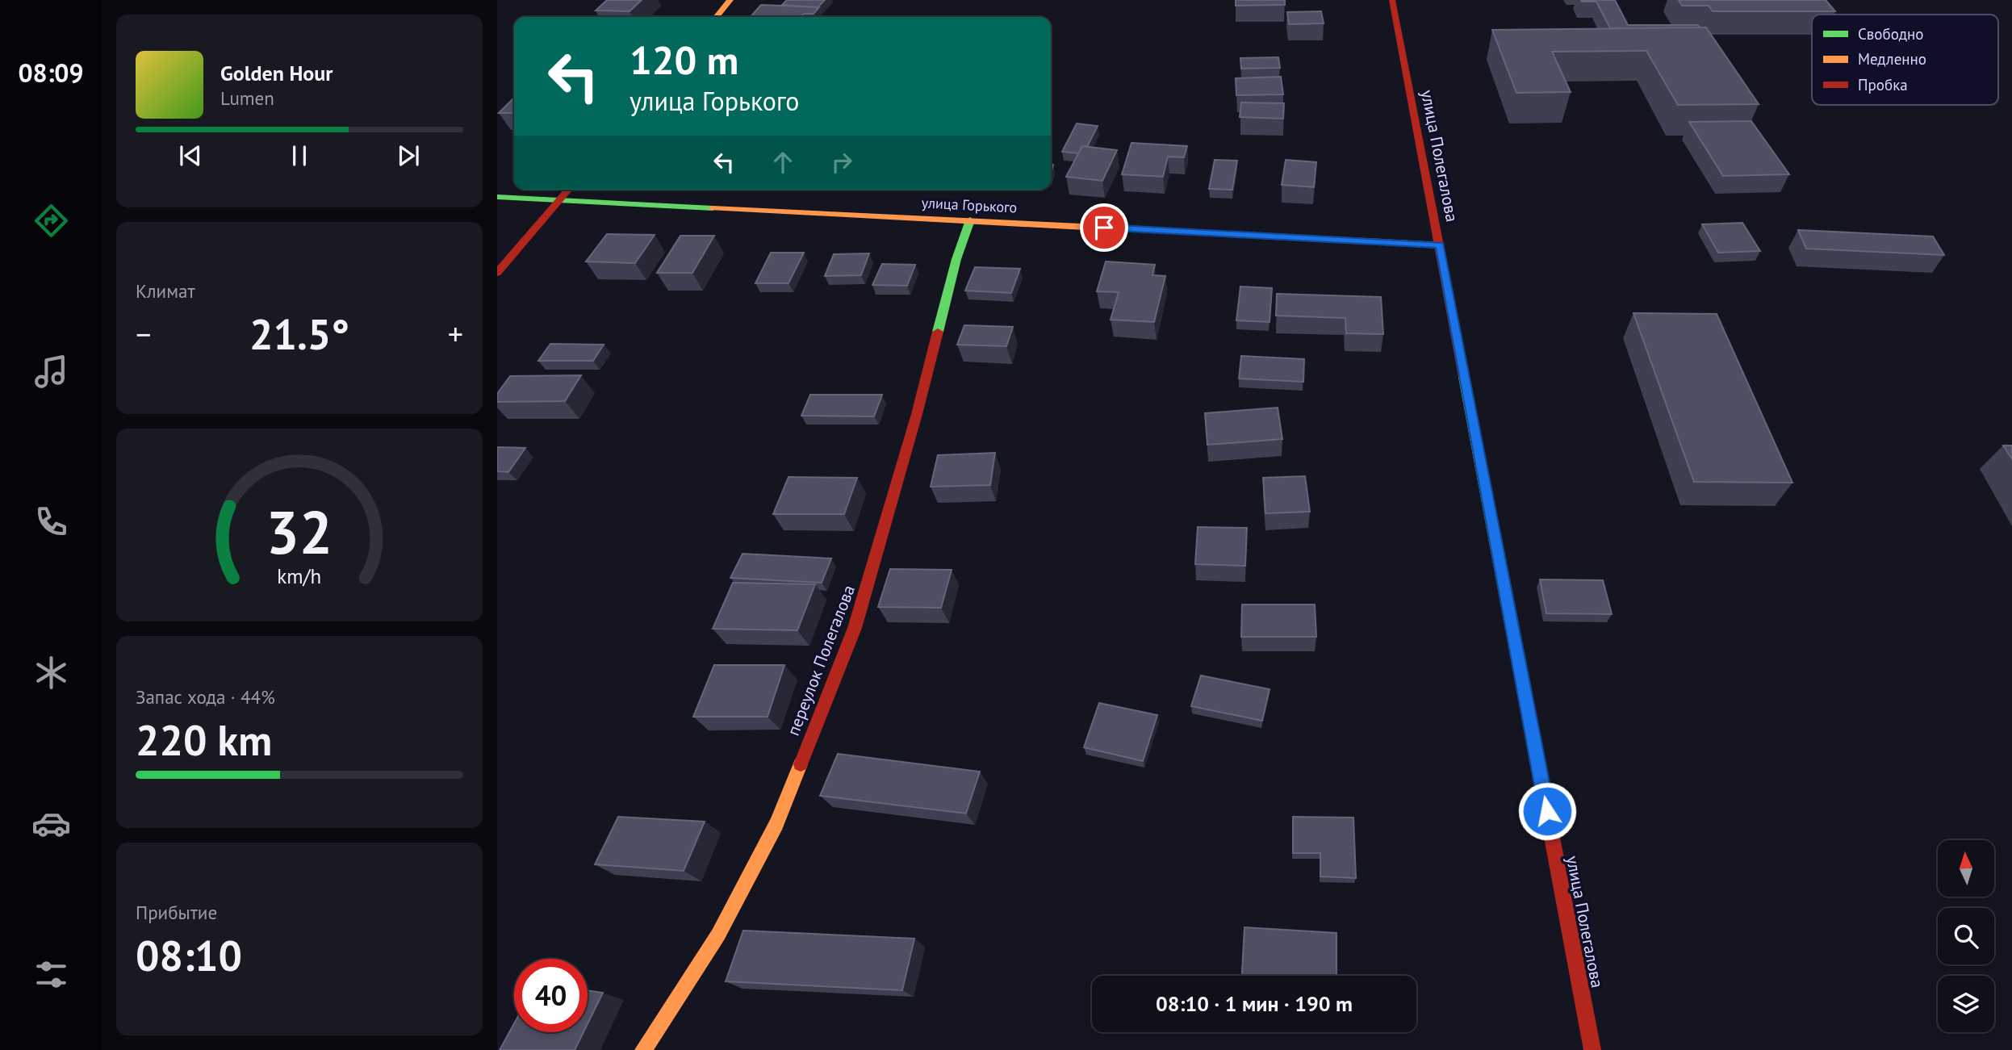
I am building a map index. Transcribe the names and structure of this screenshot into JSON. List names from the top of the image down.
{
  "streets": {
    "street": ["улица Полегалова", "улица Горького", "переулок Полегалова"]
  },
  "crossings": [
    ["улица Полегалова", "улица Горького"],
    ["улица Горького", "переулок Полегалова"]
  ],
  "legend": ["Свободно", "Медленно", "Пробка"],
  "north": "top",
  "page": {
    "tabs": "08:09",
    "turn": ["120 m", "улица Горького"],
    "song": ["Golden Hour", "Lumen"],
    "tile": [
      "Климат",
      ["Запас хода · 44%", "220 km"],
      ["Прибытие", "08:10"]
    ],
    "heat": ["−", "21.5°", "+"],
    "limit": "40",
    "trip": "08:10 · 1 мин · 190 m",
    "gauge": ["32", "km/h"]
  }
}
